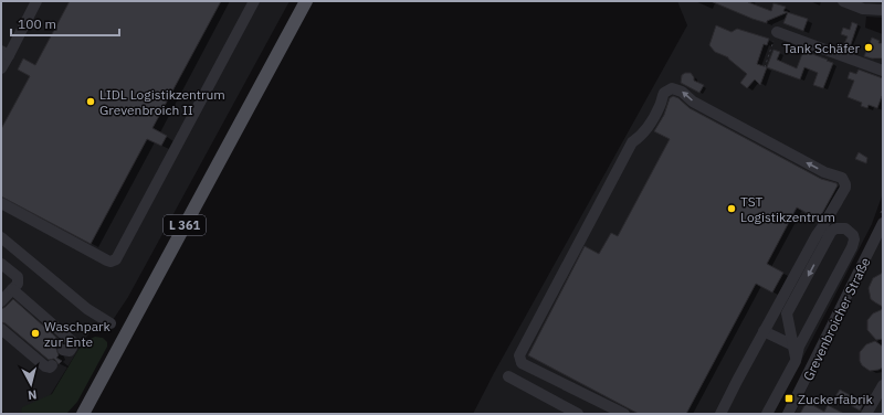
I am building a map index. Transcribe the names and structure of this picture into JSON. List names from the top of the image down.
{
  "streets": {
    "main road": ["L 361"],
    "street": ["Grevenbroicher Straße"]
  },
  "places": {
    "other": [
      "Tank Schäfer",
      "LIDL Logistikzentrum Grevenbroich II",
      "TST Logistikzentrum",
      "Waschpark zur Ente"
    ],
    "transit": ["Zuckerfabrik"]
  },
  "scale_bar": "100 m",
  "north": "bottom"
}
